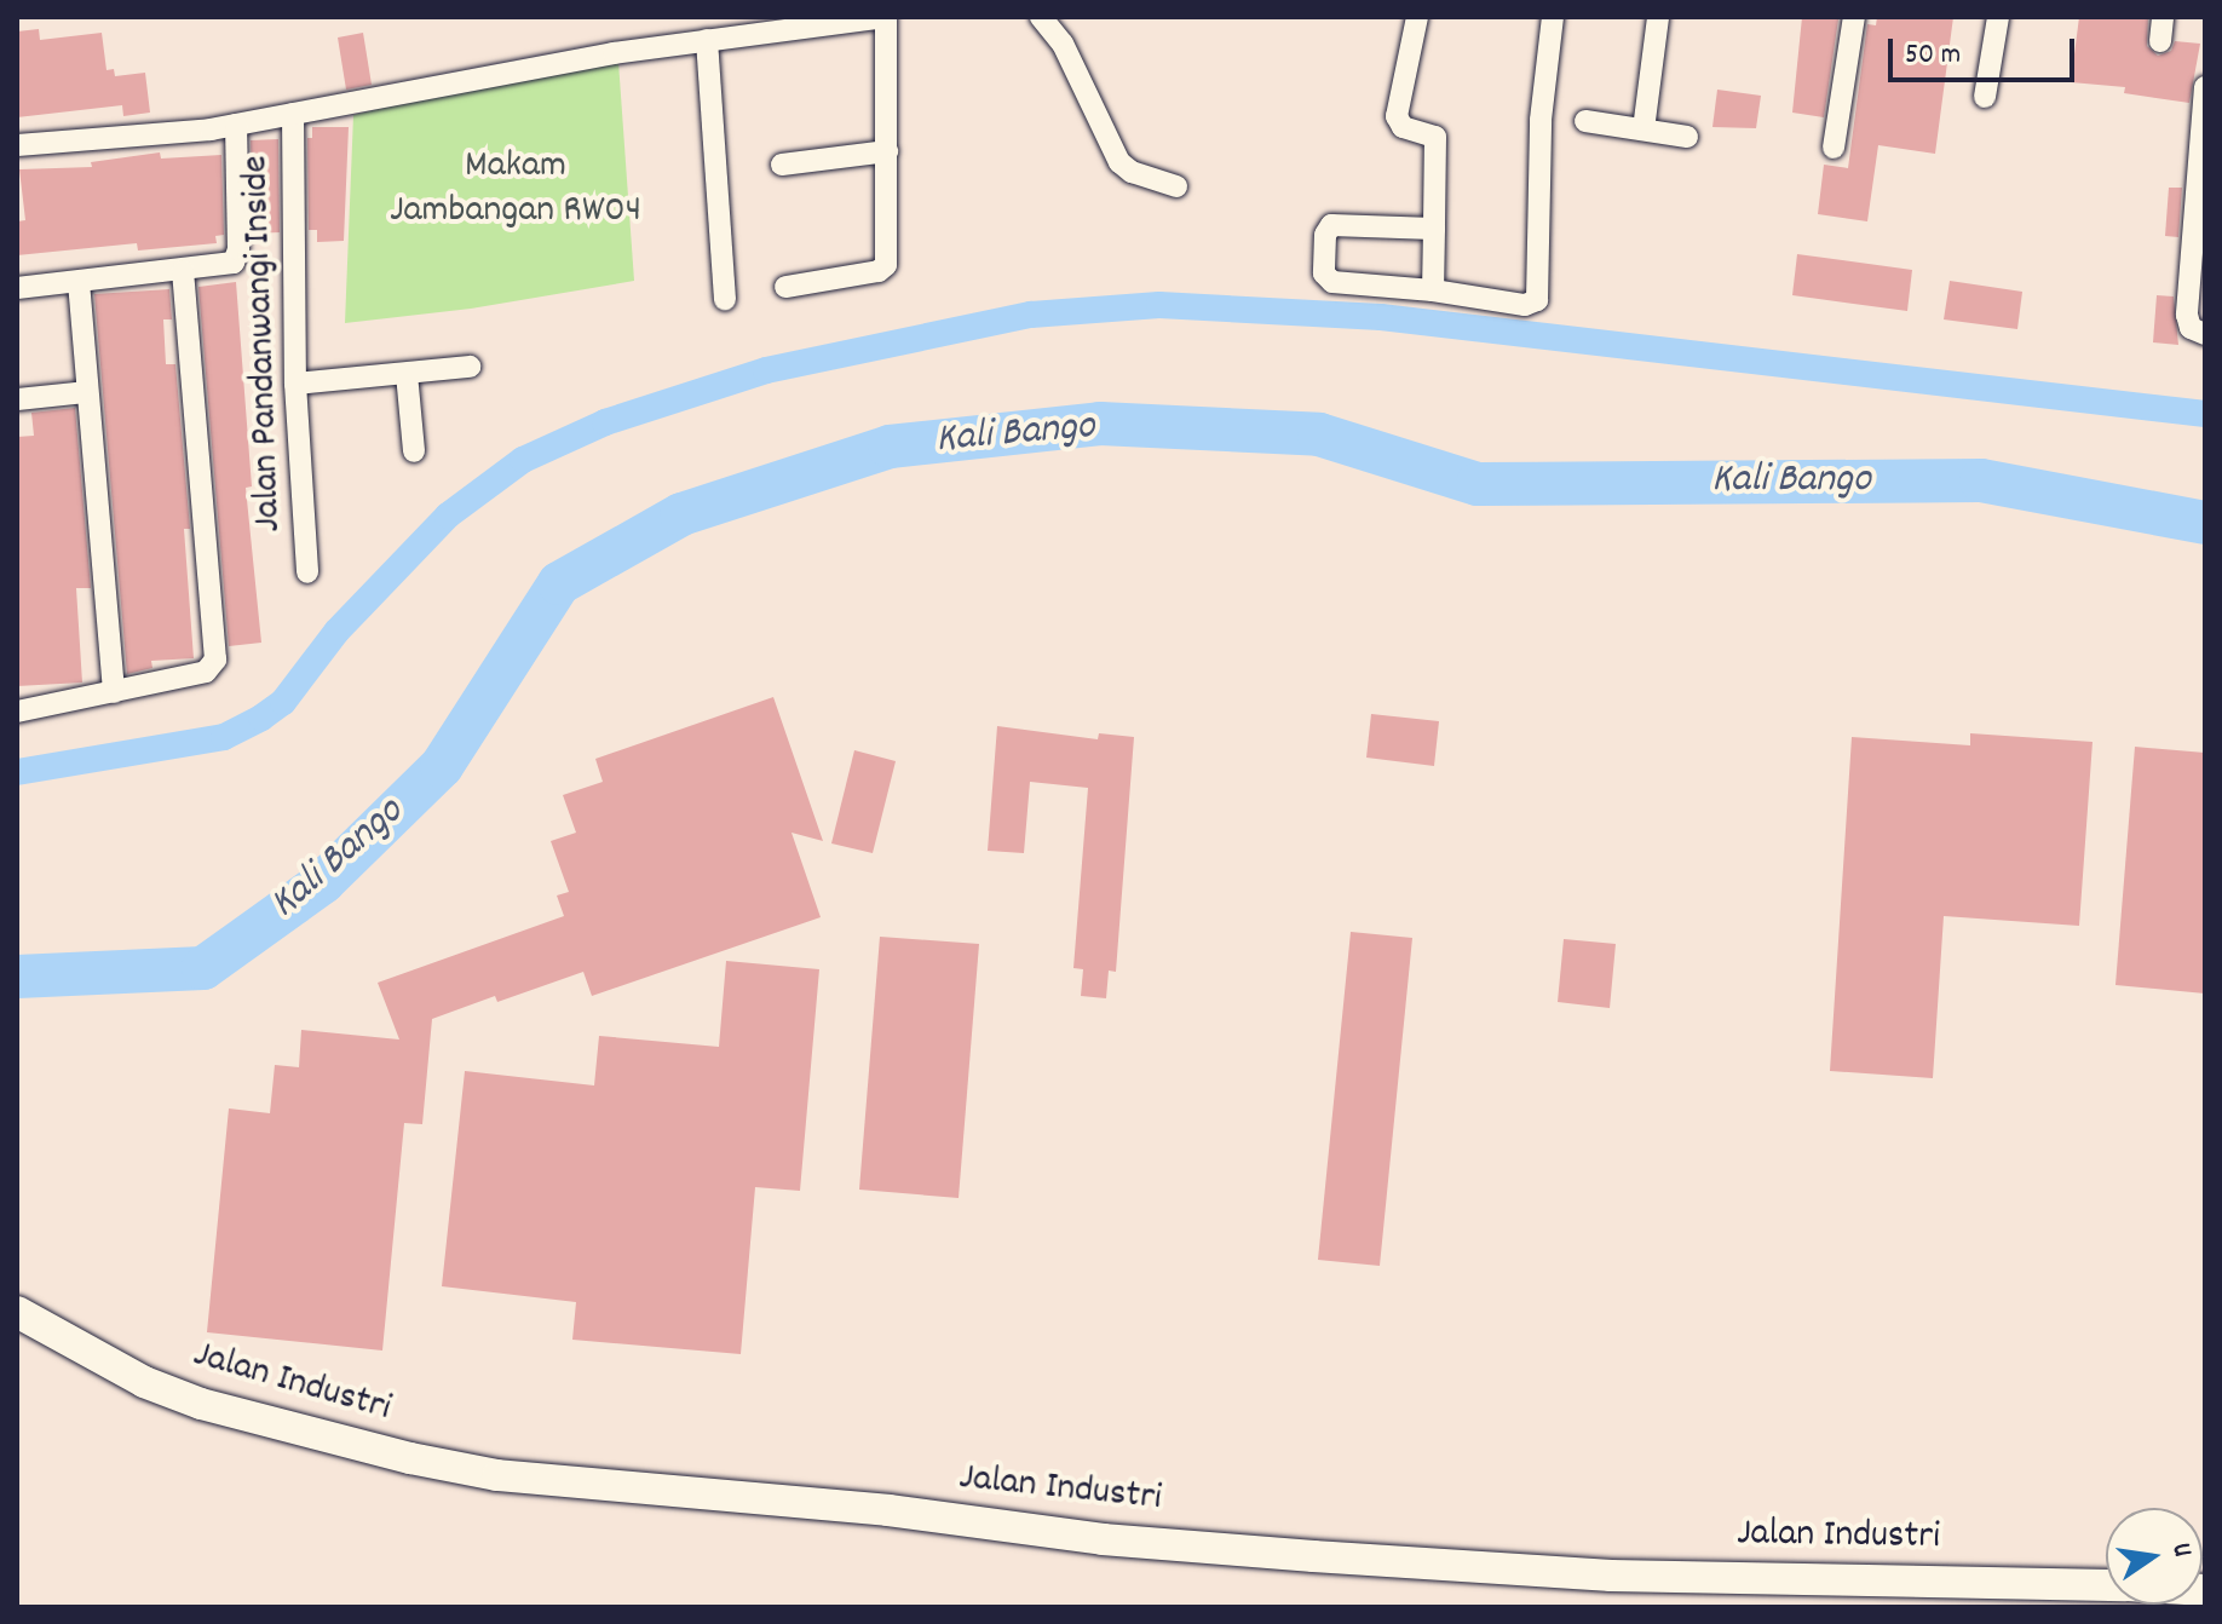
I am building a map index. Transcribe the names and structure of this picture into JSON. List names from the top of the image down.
{
  "streets": {
    "street": ["Jalan Pandanwangi Inside", "Jalan Industri"]
  },
  "water": ["Kali Bango"],
  "parks": ["Makam Jambangan RW04"],
  "scale_bar": "50 m",
  "north": "right"
}
